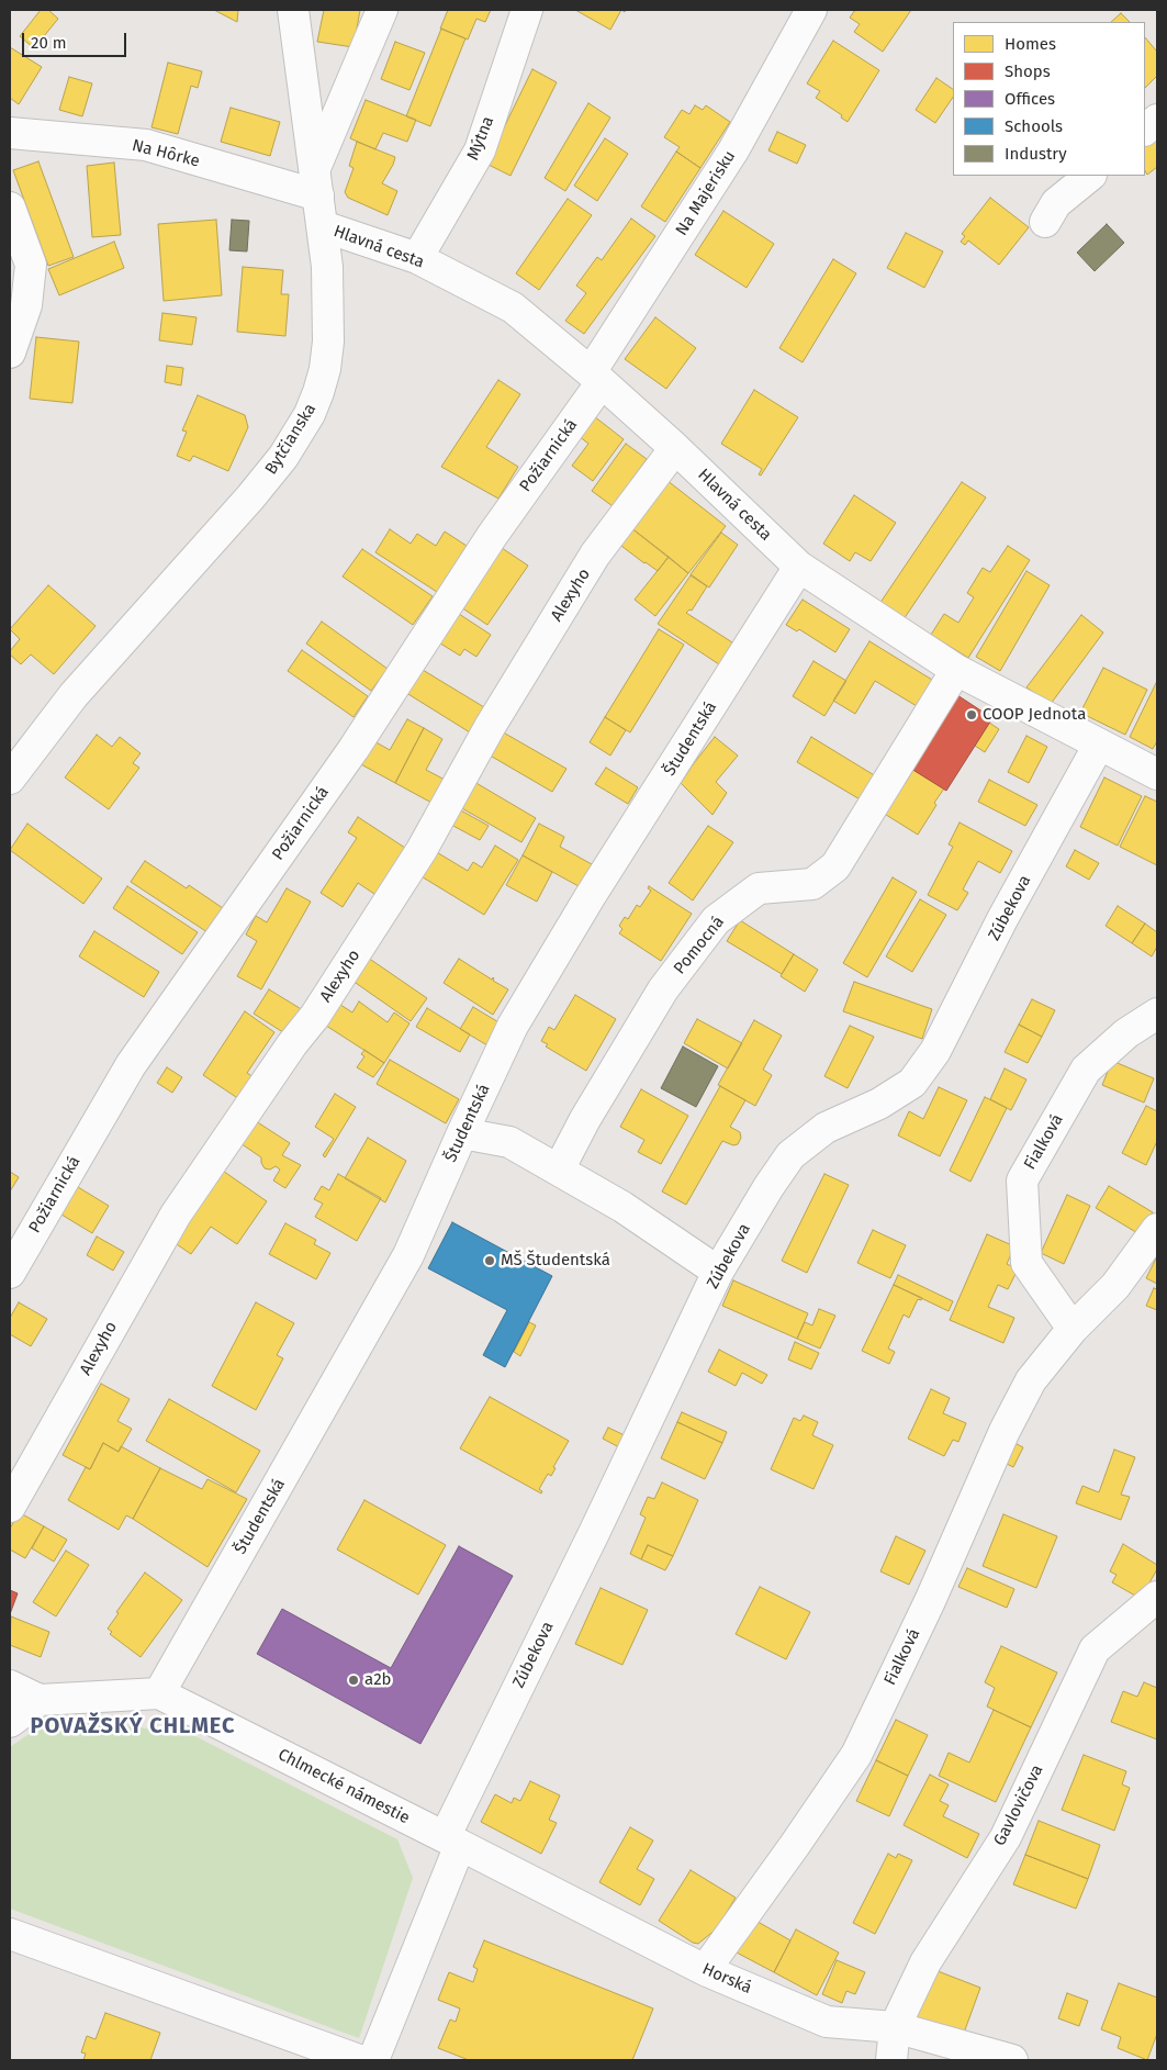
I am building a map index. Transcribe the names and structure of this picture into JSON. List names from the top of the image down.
{
  "streets": {
    "street": [
      "Mýtna",
      "Na Hôrke",
      "Na Majerisku",
      "Hlavná cesta",
      "Bytčianska",
      "Požiarnická",
      "Alexyho",
      "Študentská",
      "Zúbekova",
      "Pomocná",
      "Fialková",
      "Chlmecké námestie",
      "Gavlovičova",
      "Horská"
    ]
  },
  "crossings": [
    ["Mýtna", "Hlavná cesta"],
    ["Na Hôrke", "Bytčianska"],
    ["Na Majerisku", "Hlavná cesta"],
    ["Na Majerisku", "Požiarnická"],
    ["Hlavná cesta", "Bytčianska"],
    ["Hlavná cesta", "Požiarnická"],
    ["Hlavná cesta", "Alexyho"],
    ["Hlavná cesta", "Študentská"],
    ["Hlavná cesta", "Zúbekova"],
    ["Hlavná cesta", "Pomocná"],
    ["Študentská", "Chlmecké námestie"],
    ["Zúbekova", "Chlmecké námestie"],
    ["Zúbekova", "Horská"],
    ["Fialková", "Horská"],
    ["Chlmecké námestie", "Horská"],
    ["Gavlovičova", "Horská"]
  ],
  "districts": ["POVAŽSKÝ CHLMEC"],
  "places": ["COOP Jednota", "MŠ Študentská", "a2b"],
  "legend": [
    "Homes",
    "Shops",
    "Offices",
    "Schools",
    "Industry"
  ],
  "scale_bar": "20 m"
}
